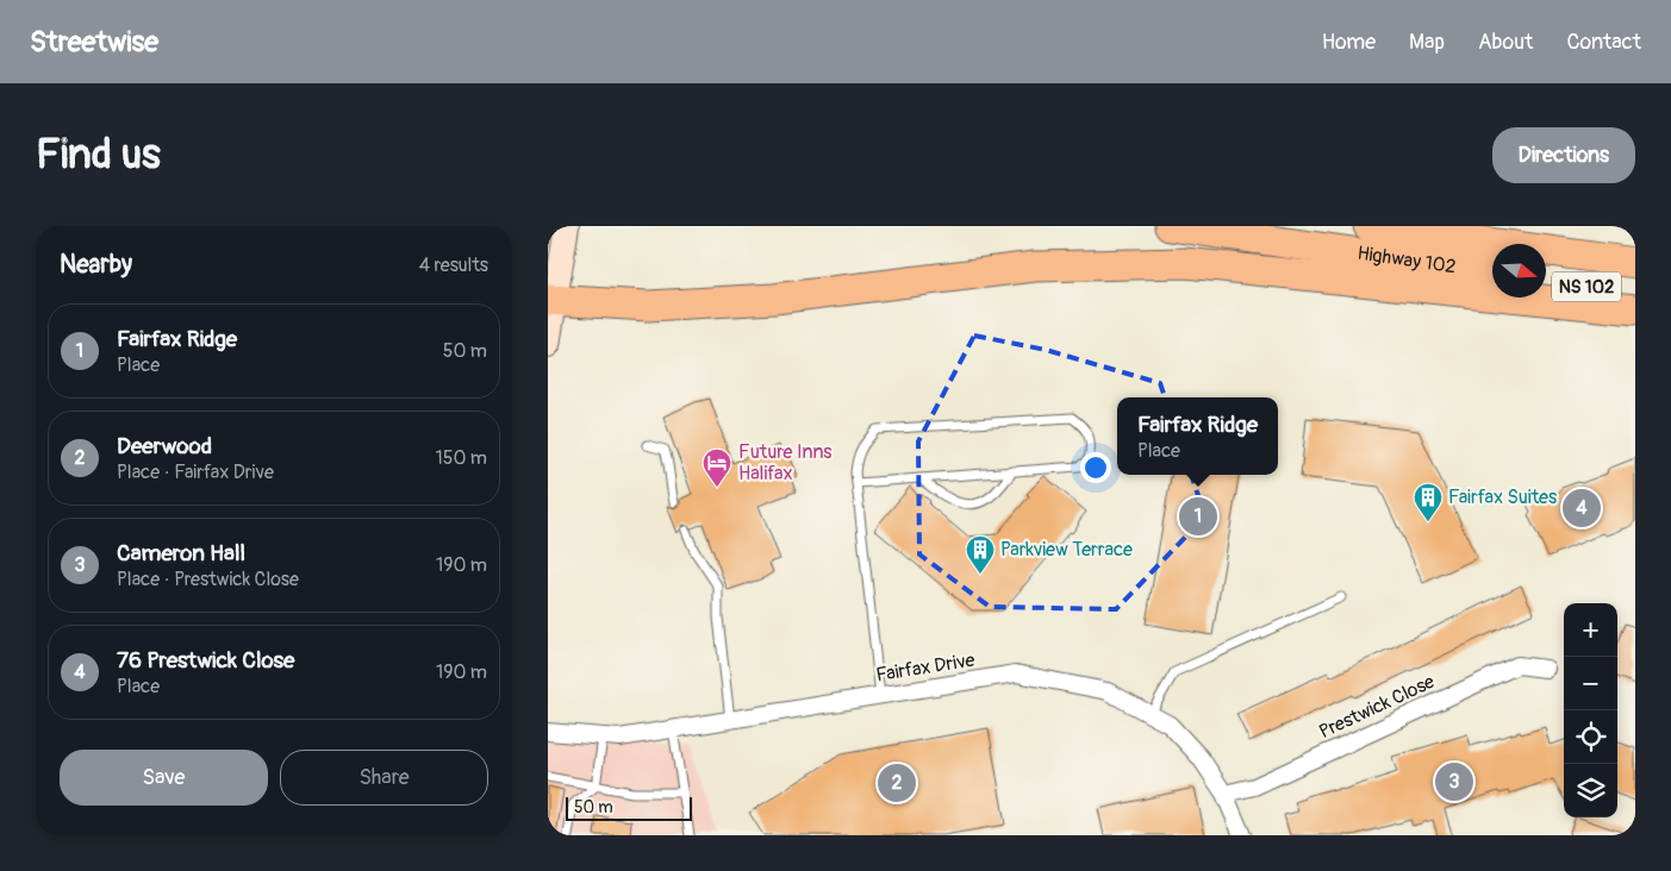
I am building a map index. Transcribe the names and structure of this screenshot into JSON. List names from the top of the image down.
{
  "streets": {
    "highway": ["Highway 102", "NS 102"],
    "street": ["Fairfax Drive", "Prestwick Close"]
  },
  "crossings": [
    ["Fairfax Drive", "Prestwick Close"]
  ],
  "places": {
    "hotel": ["Future Inns Halifax"],
    "building": ["Fairfax Suites", "Parkview Terrace"]
  },
  "scale_bar": "50 m",
  "north": "right",
  "page": {
    "header": "Streetwise",
    "nav": [
      "Home",
      "Map",
      "About",
      "Contact"
    ],
    "buttons": [
      "Directions",
      ["Save", "Share"]
    ],
    "title": "Find us",
    "heading": ["Nearby", "4 results"],
    "list": [
      {
        "mark": "1",
        "name": "Fairfax Ridge",
        "note": "Place",
        "value": "50 m"
      },
      {
        "mark": "2",
        "name": "Deerwood",
        "note": "Place · Fairfax Drive",
        "value": "150 m"
      },
      {
        "mark": "3",
        "name": "Cameron Hall",
        "note": "Place · Prestwick Close",
        "value": "190 m"
      },
      {
        "mark": "4",
        "name": "76 Prestwick Close",
        "note": "Place",
        "value": "190 m"
      }
    ],
    "popup": ["Fairfax Ridge", "Place"],
    "pins": [
      "4",
      "1",
      "3",
      "2"
    ],
    "map_buttons": ["+", "−"],
    "scale": "50 m"
  }
}
